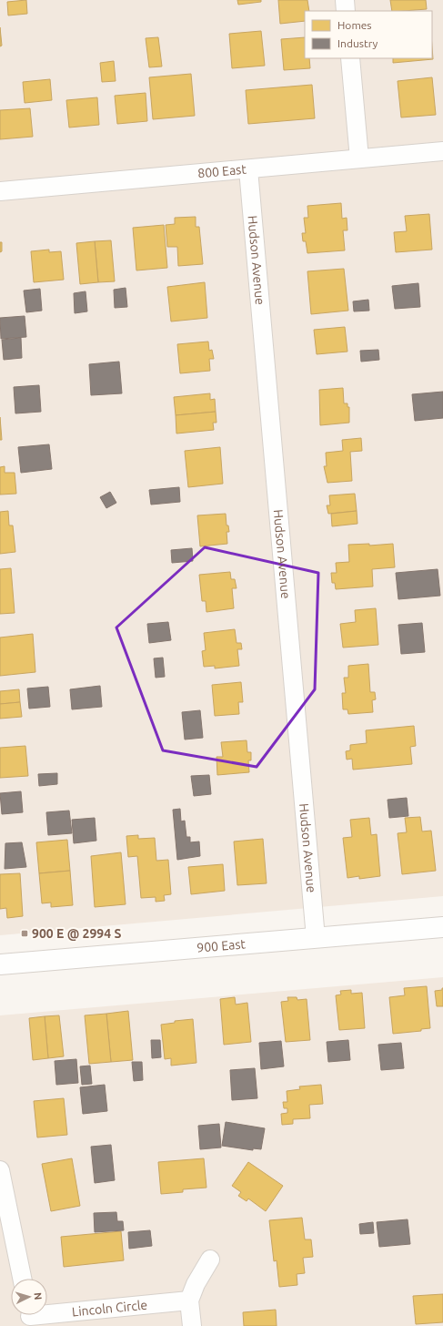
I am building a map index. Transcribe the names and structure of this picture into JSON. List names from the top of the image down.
{
  "streets": {
    "street": [
      "800 East",
      "Hudson Avenue",
      "900 East",
      "Lincoln Circle"
    ]
  },
  "crossings": [
    ["800 East", "Hudson Avenue"],
    ["Hudson Avenue", "900 East"]
  ],
  "places": {
    "transit": ["900 E @ 2994 S"]
  },
  "legend": ["Homes", "Industry"],
  "north": "right"
}
